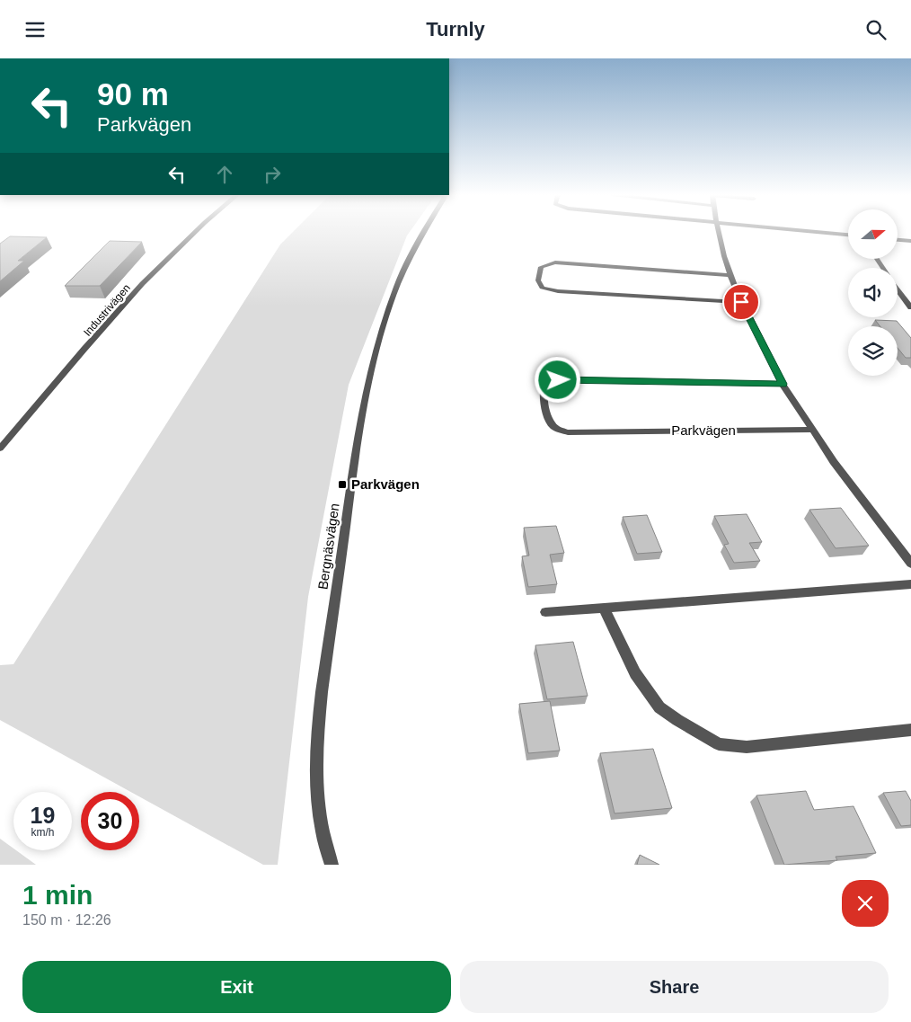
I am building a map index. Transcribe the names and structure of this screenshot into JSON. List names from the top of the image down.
{
  "streets": {
    "street": ["Industrivägen", "Parkvägen", "Bergnäsvägen"]
  },
  "places": {
    "transit": ["Parkvägen"]
  },
  "north": "right",
  "page": {
    "header": "Turnly",
    "turn": ["90 m", "Parkvägen"],
    "speed": "19 km/h",
    "limit": "30",
    "heading": ["1 min", "150 m · 12:26"],
    "buttons": ["Exit", "Share"]
  }
}
